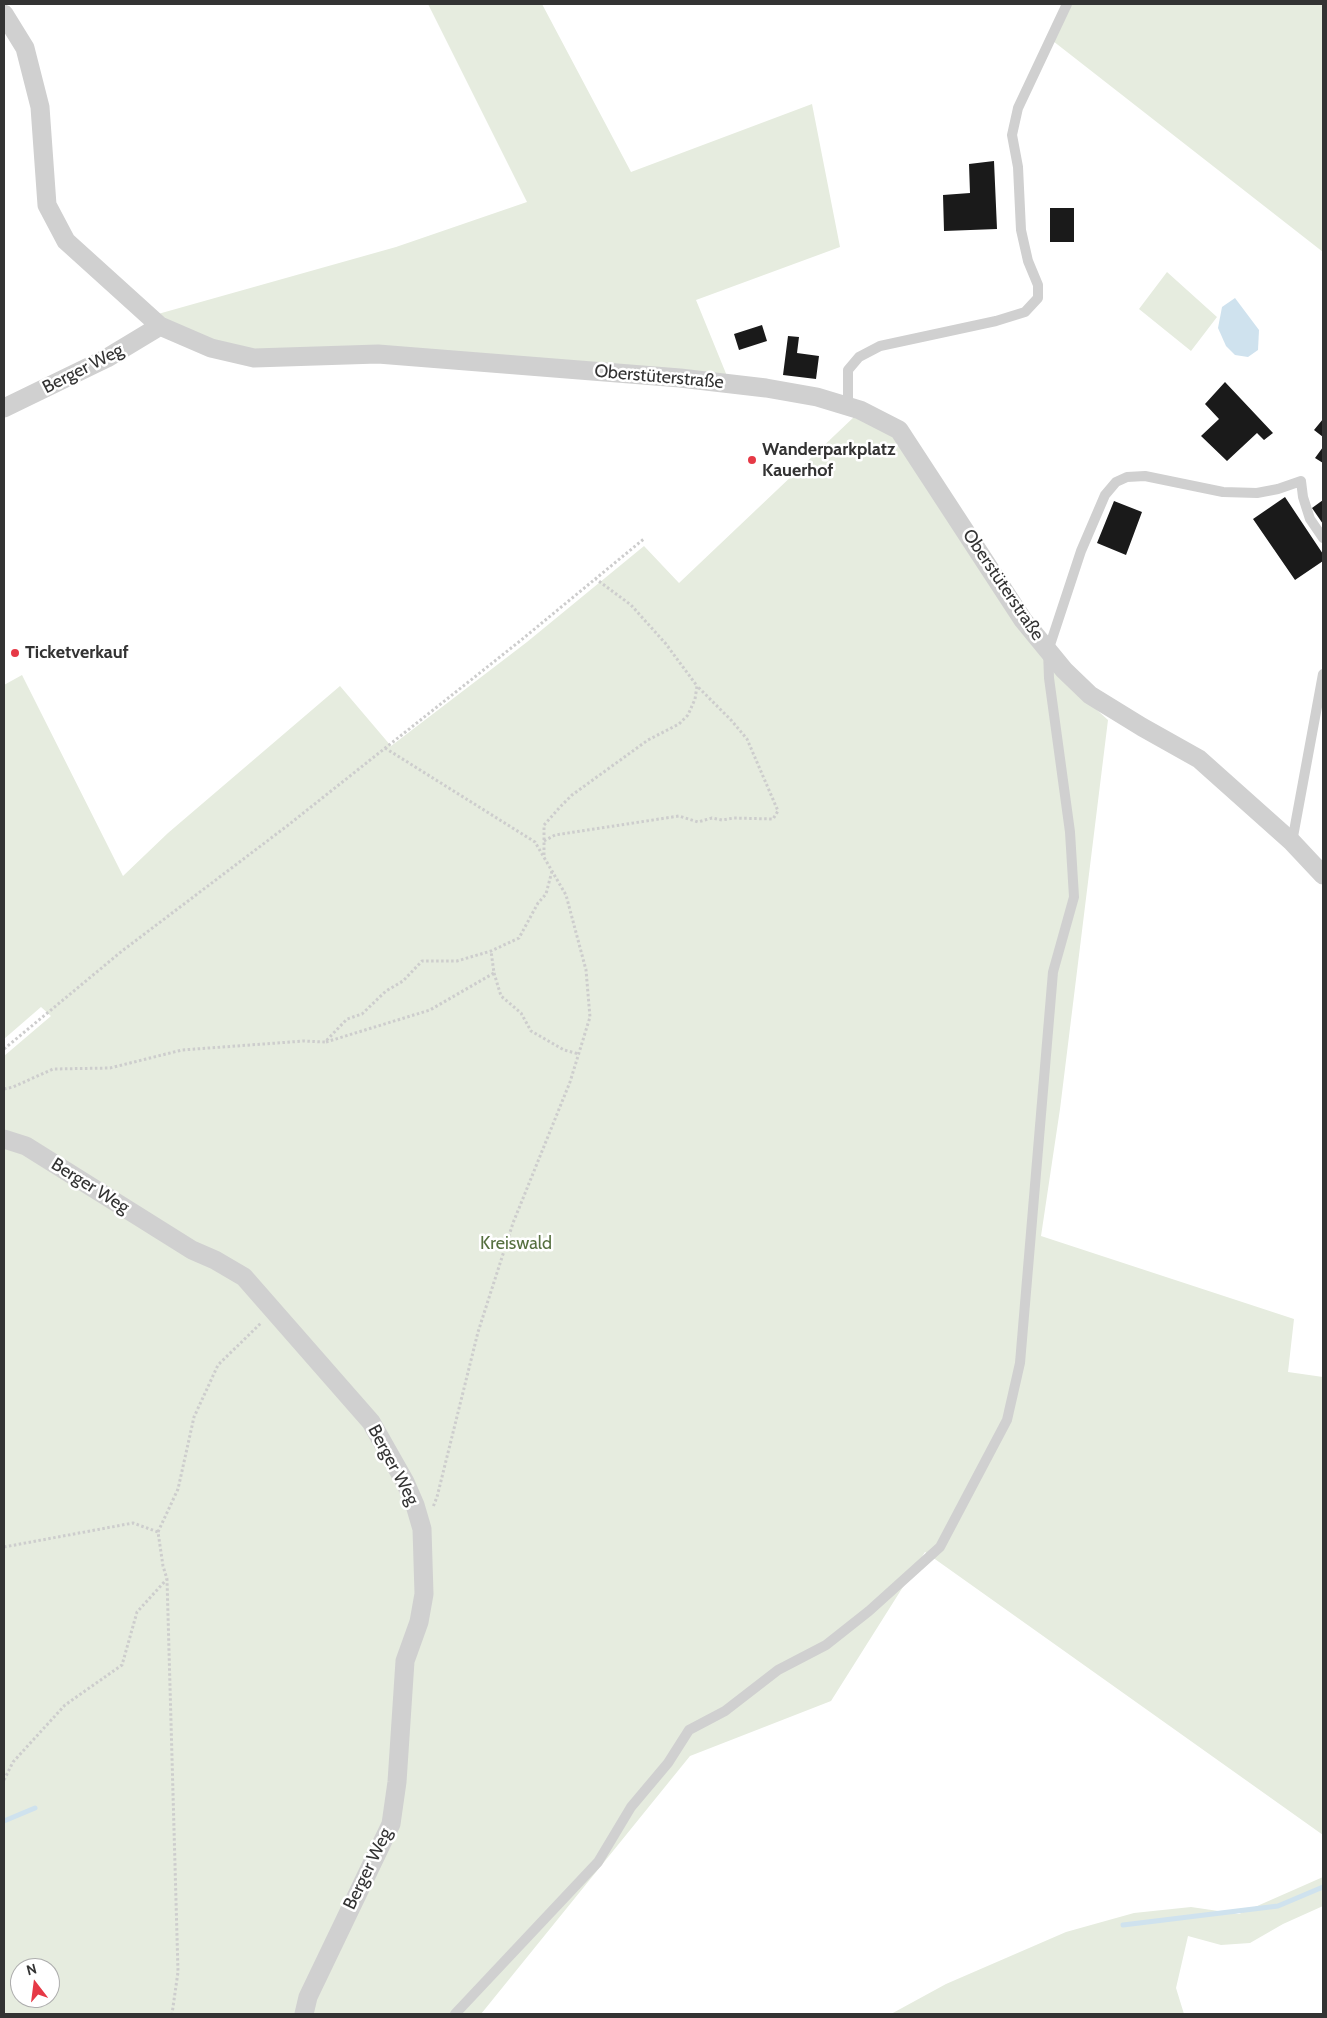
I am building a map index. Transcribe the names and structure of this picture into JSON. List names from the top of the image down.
{
  "streets": {
    "street": ["Berger Weg", "Oberstüterstraße"]
  },
  "crossings": [
    ["Berger Weg", "Oberstüterstraße"]
  ],
  "parks": ["Kreiswald"],
  "places": ["Wanderparkplatz Kauerhof", "Ticketverkauf"],
  "north": "top"
}
